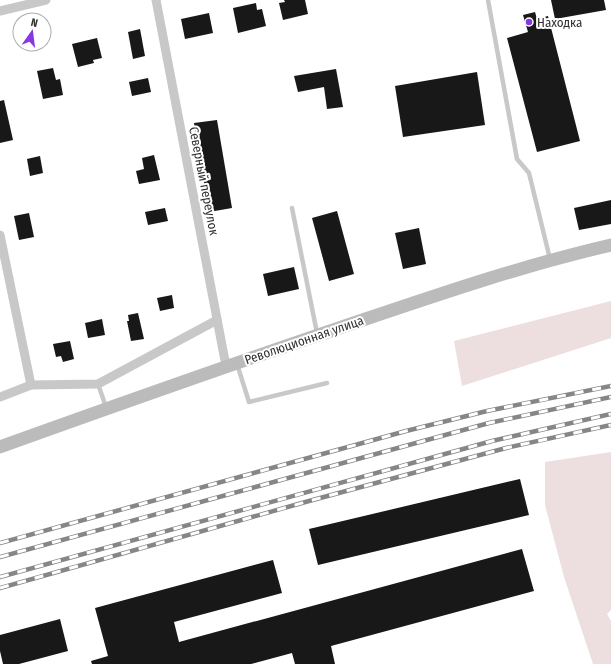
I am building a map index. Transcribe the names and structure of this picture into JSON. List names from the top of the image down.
{
  "streets": {
    "main road": ["Революционная улица"],
    "street": ["Северный переулок"]
  },
  "crossings": [
    ["Северный переулок", "Революционная улица"]
  ],
  "places": ["Находка"],
  "north": "top"
}
